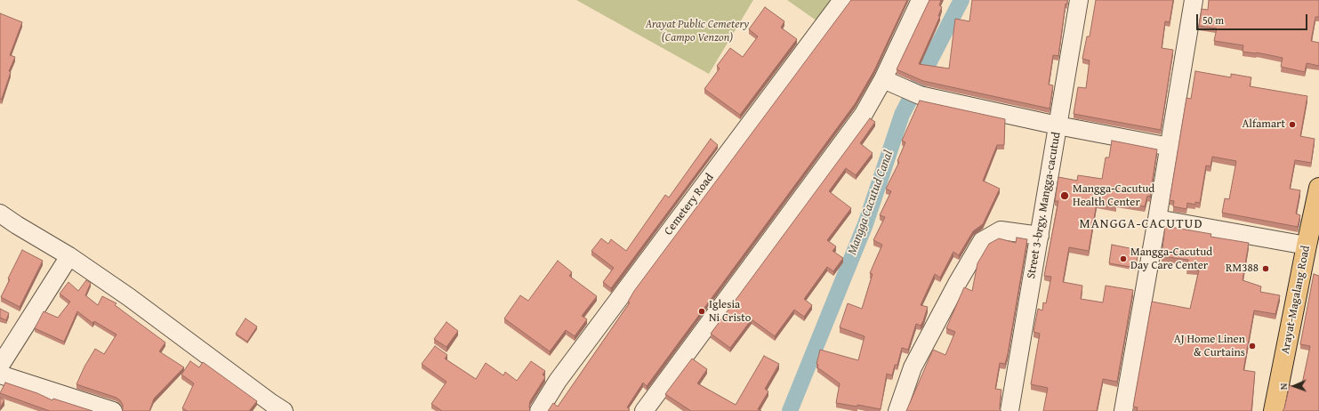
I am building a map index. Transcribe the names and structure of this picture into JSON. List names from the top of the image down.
{
  "streets": {
    "main road": ["Arayat-Magalang Road"],
    "street": ["Cemetery Road", "Street 3-brgy. Mangga-cacutud"]
  },
  "districts": ["MANGGA-CACUTUD"],
  "water": ["Mangga Cacutud Canal"],
  "parks": ["Arayat Public Cemetery (Campo Venzon)"],
  "places": [
    "Alfamart",
    "Mangga-Cacutud Health Center",
    "Mangga-Cacutud Day Care Center",
    "RM388",
    "Iglesia Ni Cristo",
    "AJ Home Linen & Curtains"
  ],
  "scale_bar": "50 m",
  "north": "left"
}
